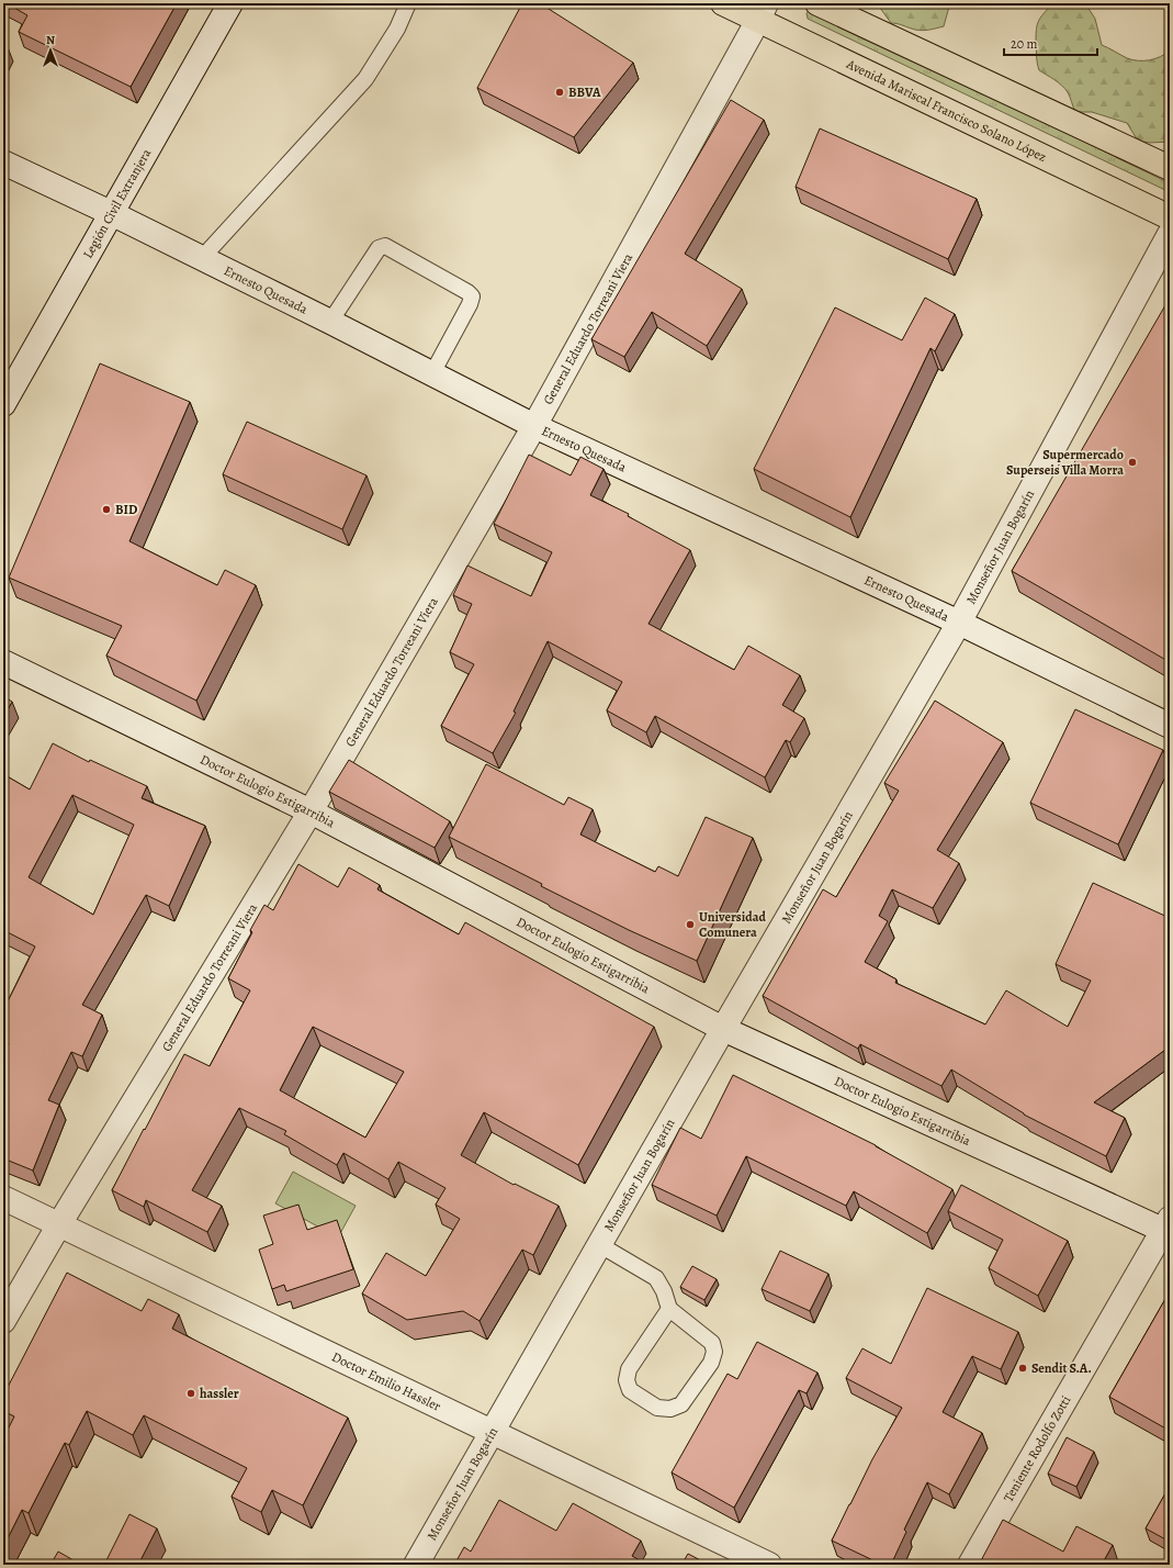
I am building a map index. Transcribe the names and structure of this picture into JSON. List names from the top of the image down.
{
  "streets": {
    "highway": ["Avenida Mariscal Francisco Solano López"],
    "street": [
      "Legión Civil Extranjera",
      "Ernesto Quesada",
      "General Eduardo Torreani Viera",
      "Monseñor Juan Bogarín",
      "Doctor Eulogio Estigarribia",
      "Doctor Emilio Hassler",
      "Teniente Rodolfo Zotti"
    ]
  },
  "crossings": [
    ["Avenida Mariscal Francisco Solano López", "General Eduardo Torreani Viera"],
    ["Legión Civil Extranjera", "Ernesto Quesada"],
    ["Ernesto Quesada", "General Eduardo Torreani Viera"],
    ["Ernesto Quesada", "Monseñor Juan Bogarín"],
    ["General Eduardo Torreani Viera", "Doctor Eulogio Estigarribia"],
    ["General Eduardo Torreani Viera", "Doctor Emilio Hassler"],
    ["Monseñor Juan Bogarín", "Doctor Eulogio Estigarribia"],
    ["Monseñor Juan Bogarín", "Doctor Emilio Hassler"],
    ["Doctor Eulogio Estigarribia", "Teniente Rodolfo Zotti"]
  ],
  "places": [
    "BBVA",
    "Supermercado Superseis Villa Morra",
    "BID",
    "Universidad Comunera",
    "Sendit S.A.",
    "hassler"
  ],
  "scale_bar": "20 m",
  "north": "top"
}
